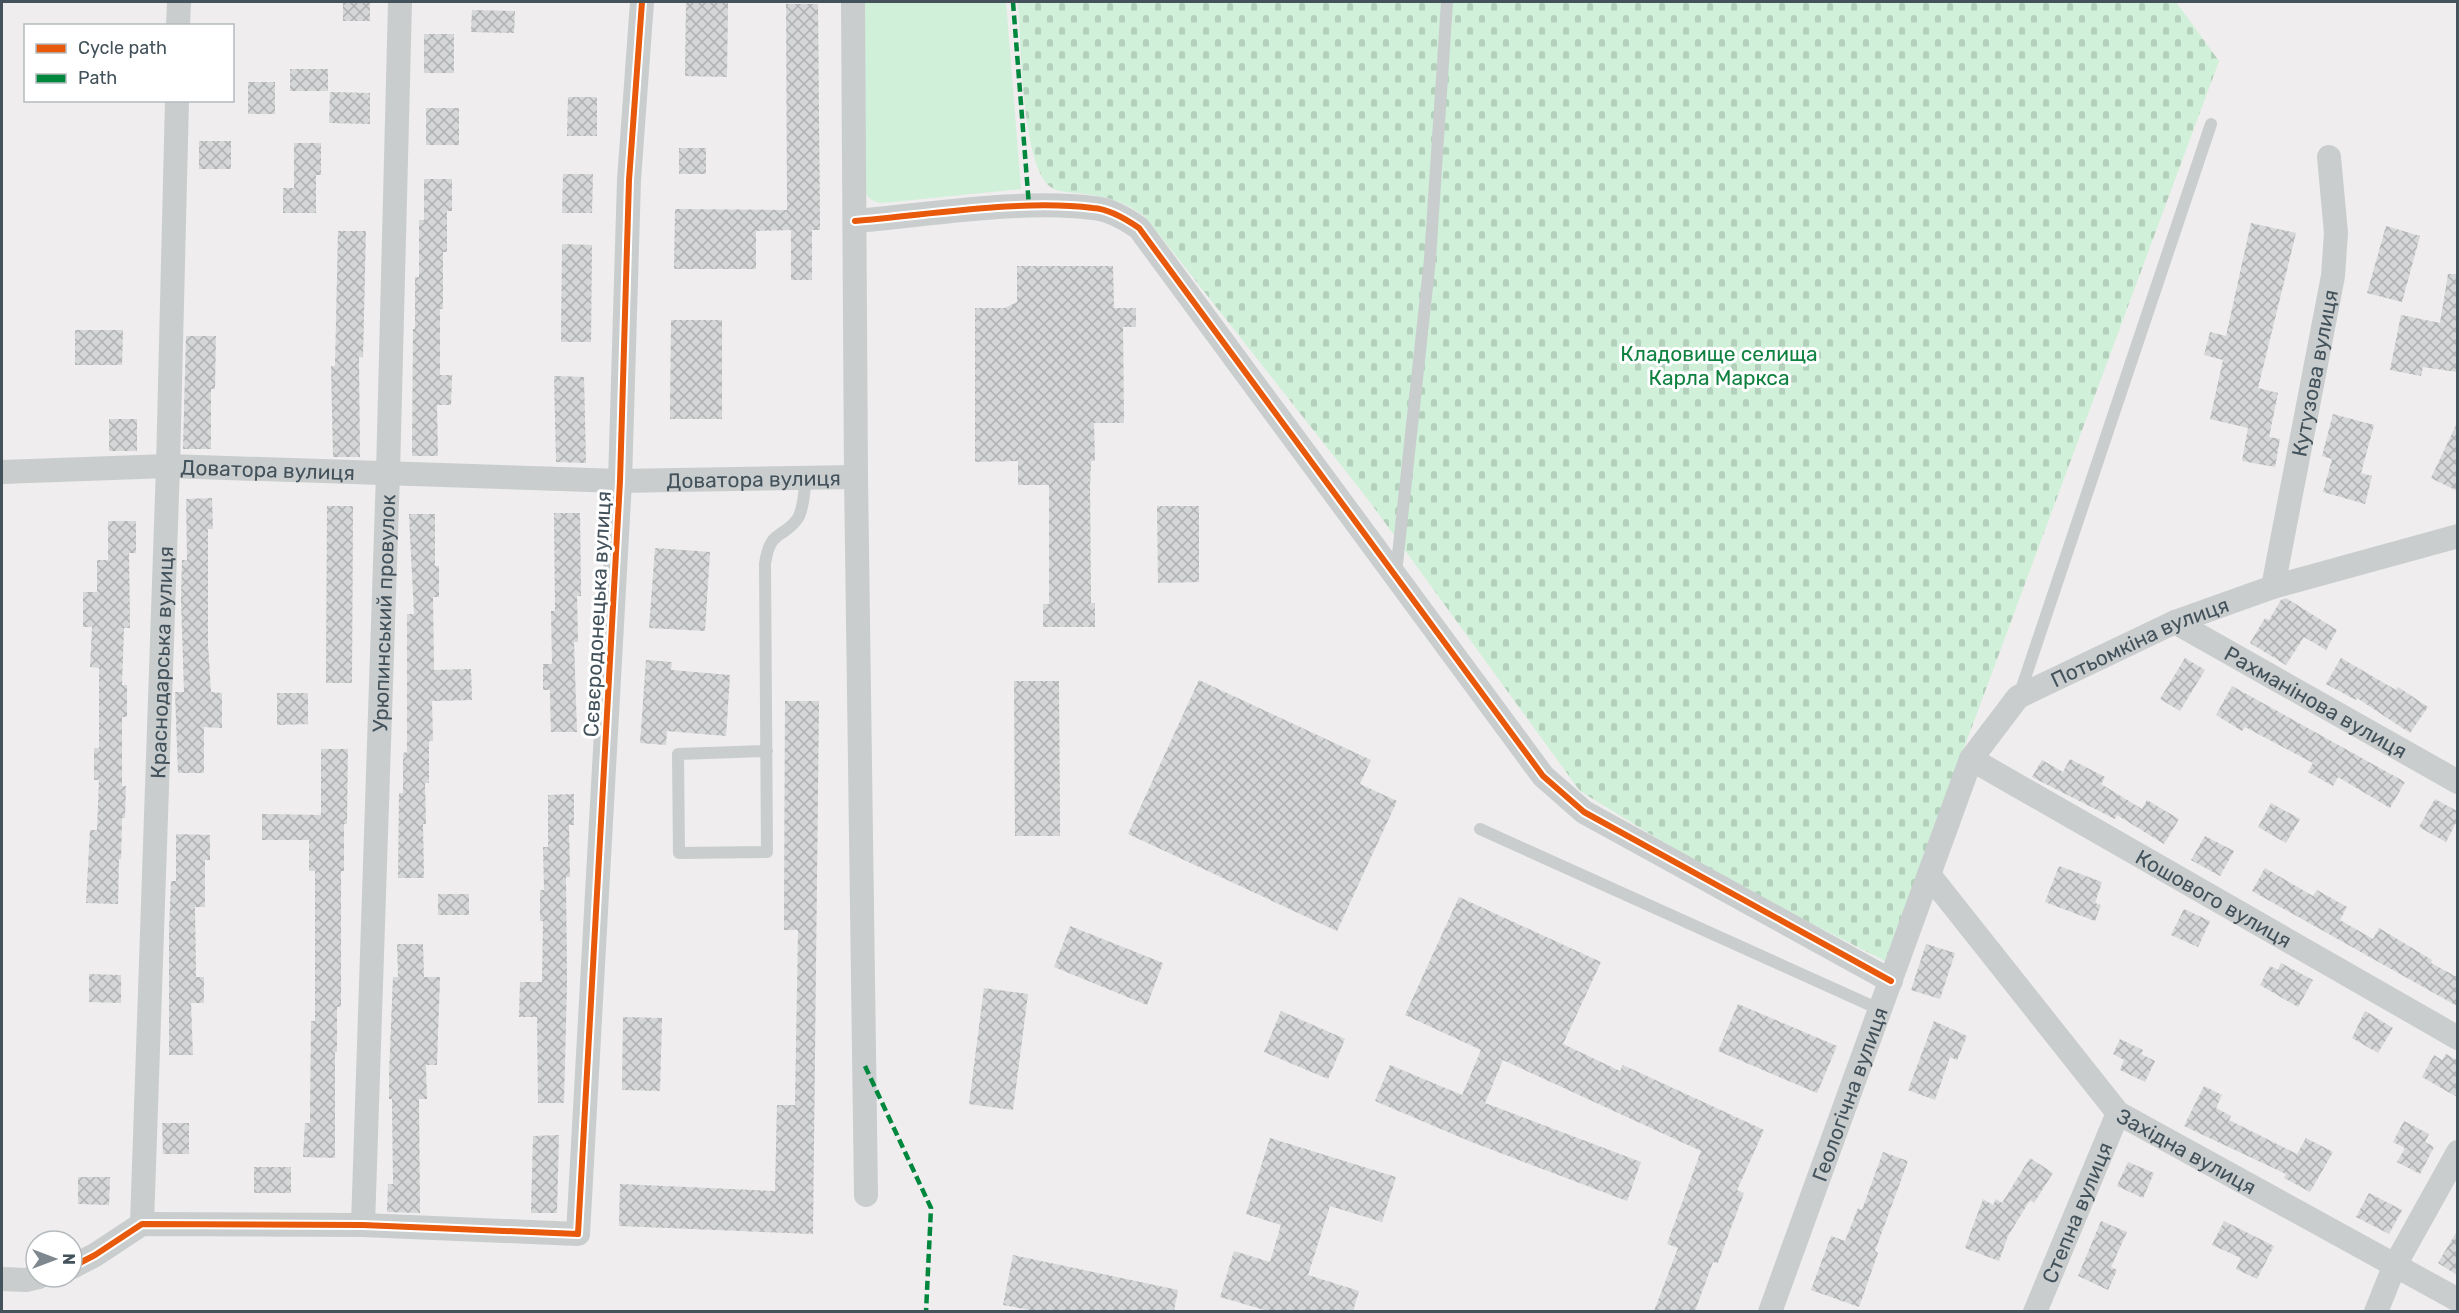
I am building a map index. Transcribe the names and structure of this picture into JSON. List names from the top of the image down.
{
  "streets": {
    "street": [
      "Кутузова вулиця",
      "Доватора вулиця",
      "Урюпинський провулок",
      "Сєвєродонецька вулиця",
      "Потьомкіна вулиця",
      "Краснодарська вулиця",
      "Рахманінова вулиця",
      "Кошового вулиця",
      "Геологічна вулиця",
      "Західна вулиця",
      "Степна вулиця"
    ]
  },
  "crossings": [
    ["Кутузова вулиця", "Потьомкіна вулиця"],
    ["Доватора вулиця", "Урюпинський провулок"],
    ["Доватора вулиця", "Сєвєродонецька вулиця"],
    ["Доватора вулиця", "Краснодарська вулиця"],
    ["Урюпинський провулок", "Сєвєродонецька вулиця"],
    ["Потьомкіна вулиця", "Рахманінова вулиця"],
    ["Потьомкіна вулиця", "Кошового вулиця"],
    ["Потьомкіна вулиця", "Геологічна вулиця"],
    ["Потьомкіна вулиця", "Західна вулиця"],
    ["Геологічна вулиця", "Західна вулиця"],
    ["Західна вулиця", "Степна вулиця"]
  ],
  "parks": ["Кладовище селища Карла Маркса"],
  "legend": ["Cycle path", "Path"],
  "north": "right"
}
